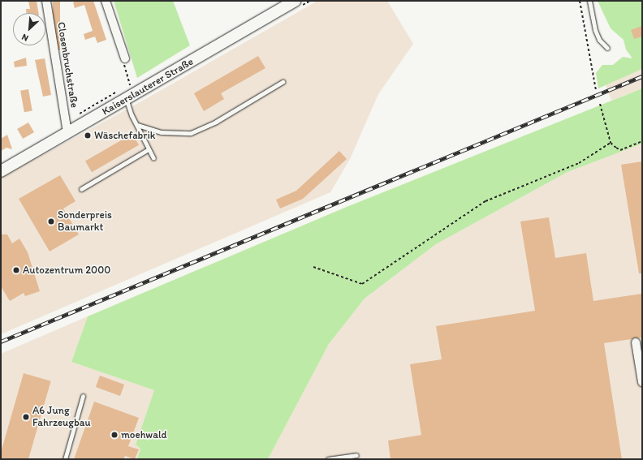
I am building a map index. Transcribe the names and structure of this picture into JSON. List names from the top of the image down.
{
  "streets": {
    "main road": ["Kaiserslauterer Straße"],
    "street": ["Closenbruchstraße"]
  },
  "crossings": [
    ["Closenbruchstraße", "Kaiserslauterer Straße"]
  ],
  "places": [
    "Wäschefabrik",
    "Sonderpreis Baumarkt",
    "Autozentrum 2000",
    "A6 Jung Fahrzeugbau",
    "moehwald"
  ],
  "north": "bottom left"
}
